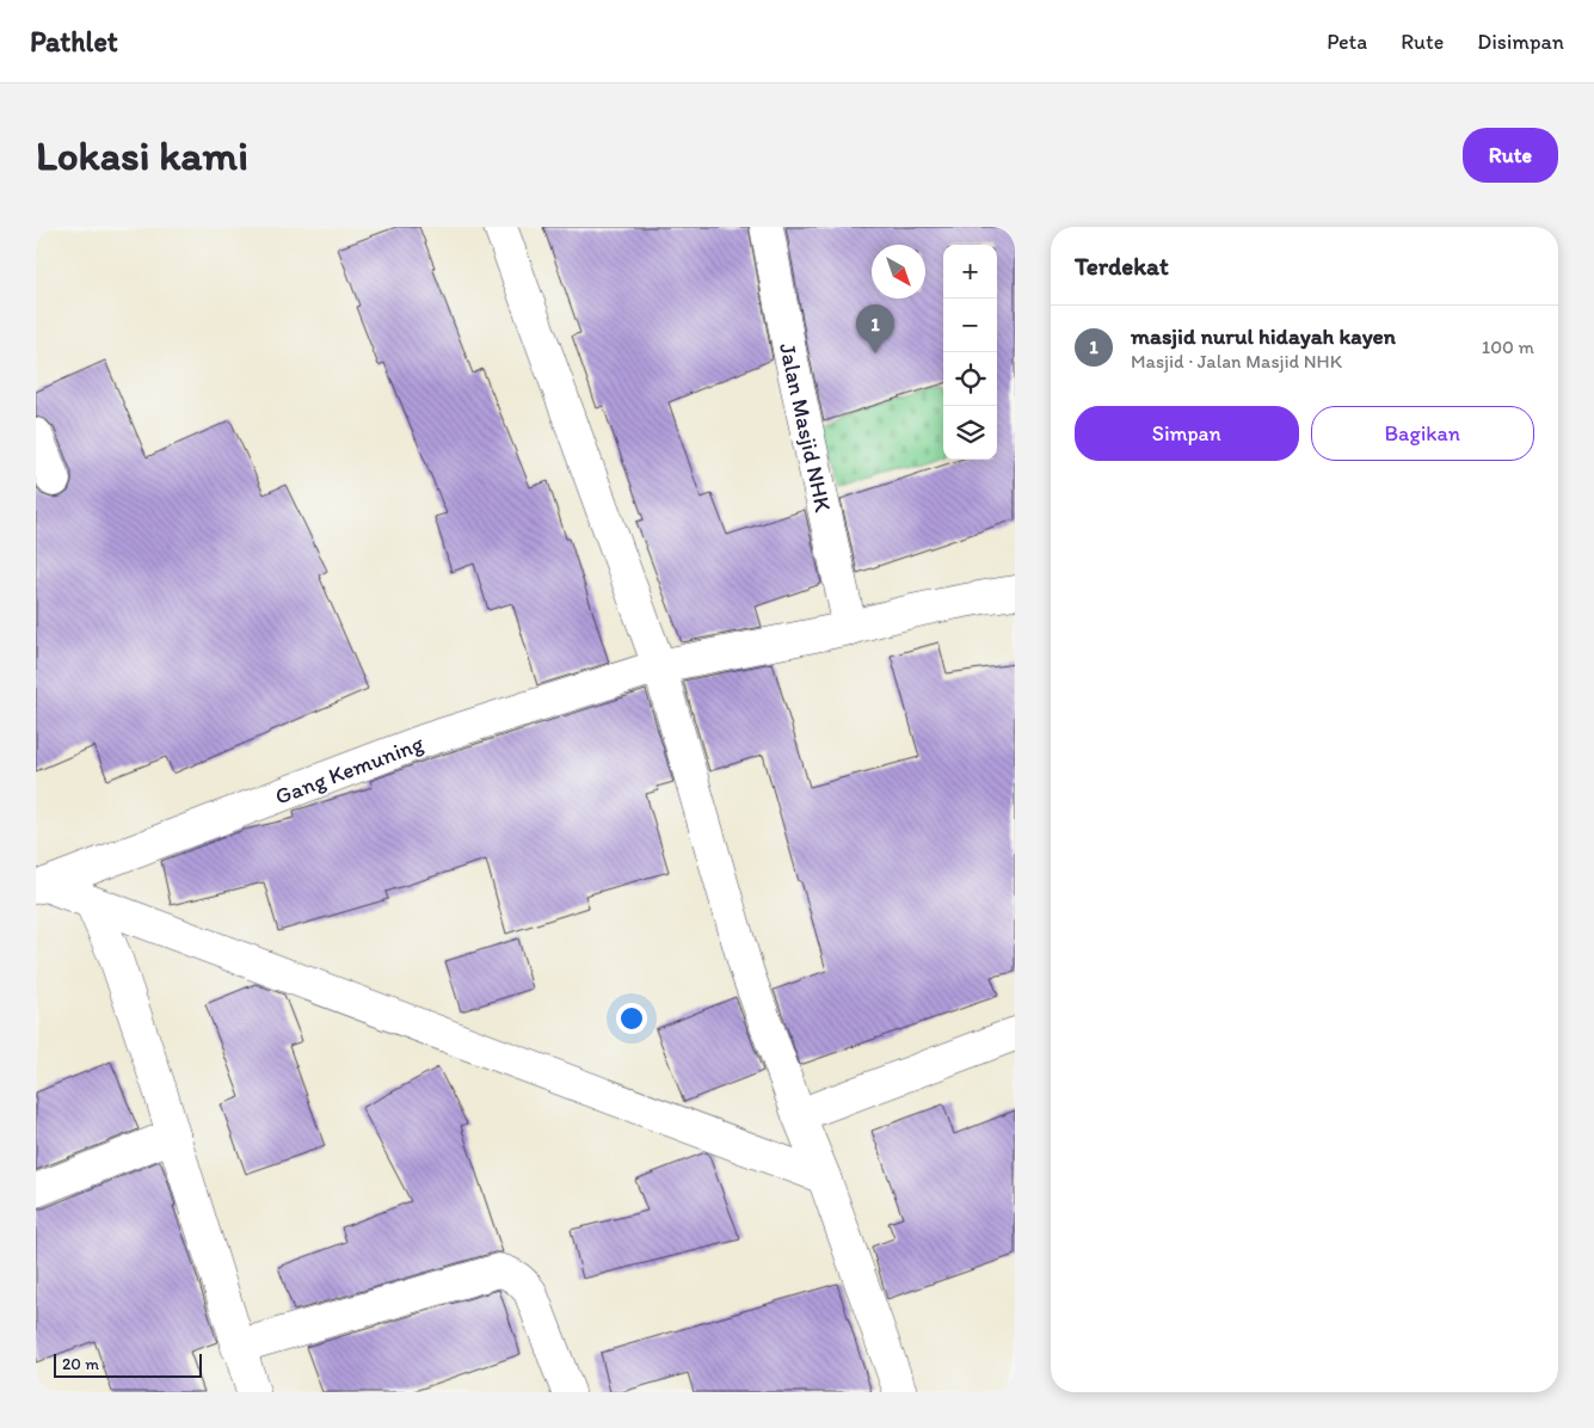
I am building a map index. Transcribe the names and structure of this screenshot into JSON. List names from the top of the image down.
{
  "streets": {
    "street": ["Jalan Masjid NHK", "Gang Kemuning"]
  },
  "crossings": [
    ["Jalan Masjid NHK", "Gang Kemuning"]
  ],
  "scale_bar": "20 m",
  "north": "bottom right",
  "page": {
    "header": "Pathlet",
    "nav": ["Peta", "Rute", "Disimpan"],
    "buttons": [
      "Rute",
      ["Simpan", "Bagikan"]
    ],
    "title": "Lokasi kami",
    "heading": "Terdekat",
    "map_buttons": ["+", "−"],
    "pins": "1",
    "list": [
      {
        "mark": "1",
        "name": "masjid nurul hidayah kayen",
        "note": "Masjid · Jalan Masjid NHK",
        "value": "100 m"
      }
    ],
    "scale": "20 m"
  }
}
